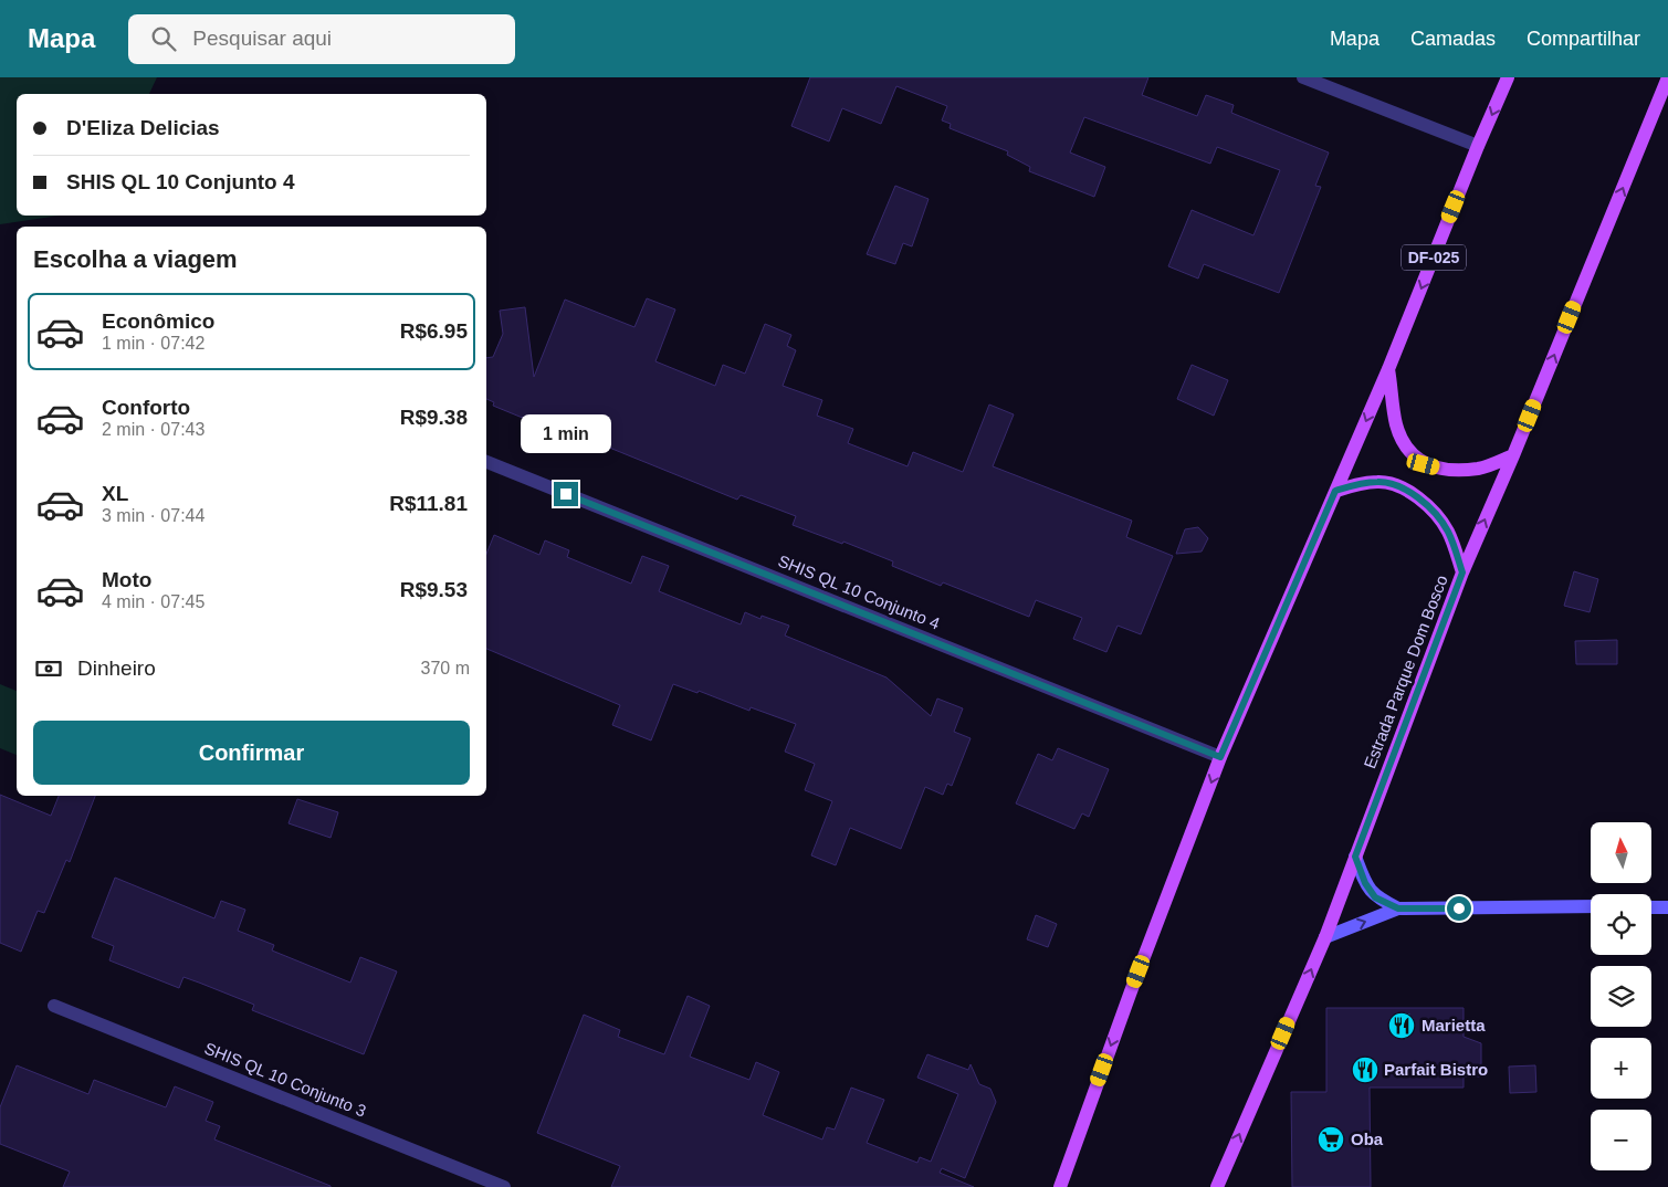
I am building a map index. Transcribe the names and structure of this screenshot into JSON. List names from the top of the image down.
{
  "streets": {
    "main road": ["DF-025", "Estrada Parque Dom Bosco"],
    "street": ["SHIS QL 10 Conjunto 4", "SHIS QL 10 Conjunto 3"]
  },
  "crossings": [
    ["DF-025", "SHIS QL 10 Conjunto 4"]
  ],
  "one_way": ["Estrada Parque Dom Bosco"],
  "places": {
    "restaurant": ["Marietta", "Parfait Bistro"],
    "supermarket": ["Oba"]
  },
  "north": "top",
  "page": {
    "header": "Mapa",
    "search": "Pesquisar aqui",
    "nav": ["Mapa", "Camadas", "Compartilhar"],
    "banner": ["D'Eliza Delicias", "SHIS QL 10 Conjunto 4"],
    "heading": "Escolha a viagem",
    "list": [
      {
        "name": "Econômico",
        "note": "1 min · 07:42",
        "value": "R$6.95"
      },
      {
        "name": "Conforto",
        "note": "2 min · 07:43",
        "value": "R$9.38"
      },
      {
        "name": "XL",
        "note": "3 min · 07:44",
        "value": "R$11.81"
      },
      {
        "name": "Moto",
        "note": "4 min · 07:45",
        "value": "R$9.53"
      }
    ],
    "bubble": "1 min",
    "pay": ["Dinheiro", "370 m"],
    "buttons": "Confirmar",
    "map_buttons": ["+", "−"]
  }
}
